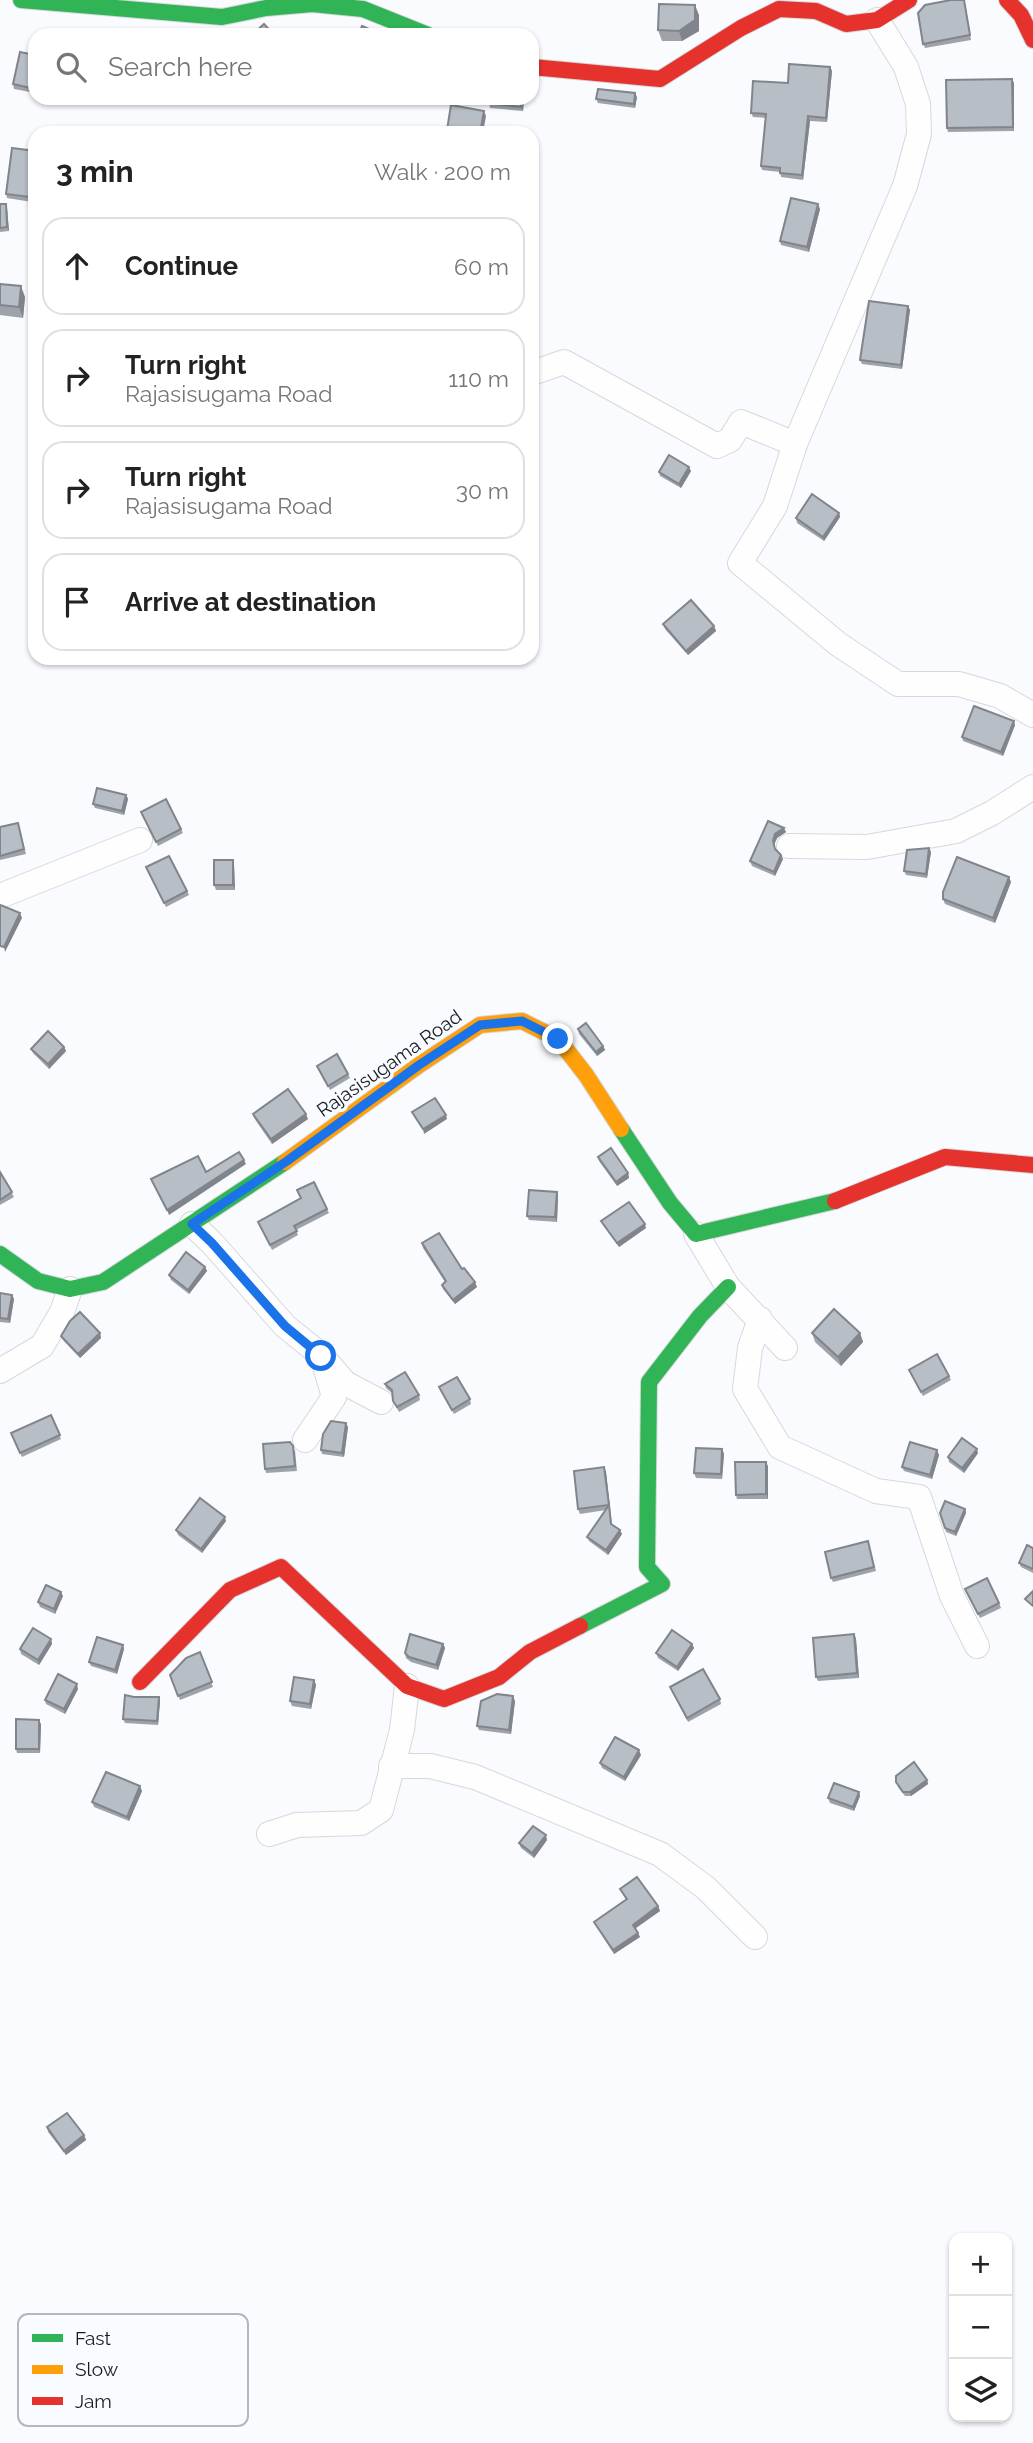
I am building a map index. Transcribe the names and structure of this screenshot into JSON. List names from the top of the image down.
{
  "streets": {
    "street": ["Rajasisugama Road"]
  },
  "legend": ["Fast", "Slow", "Jam"],
  "page": {
    "search": "Search here",
    "heading": ["3 min", "Walk · 200 m"],
    "list": [
      ["Continue", "60 m"],
      ["Turn right", "Rajasisugama Road", "110 m"],
      ["Turn right", "Rajasisugama Road", "30 m"],
      "Arrive at destination"
    ],
    "map_buttons": ["+", "−"]
  }
}
